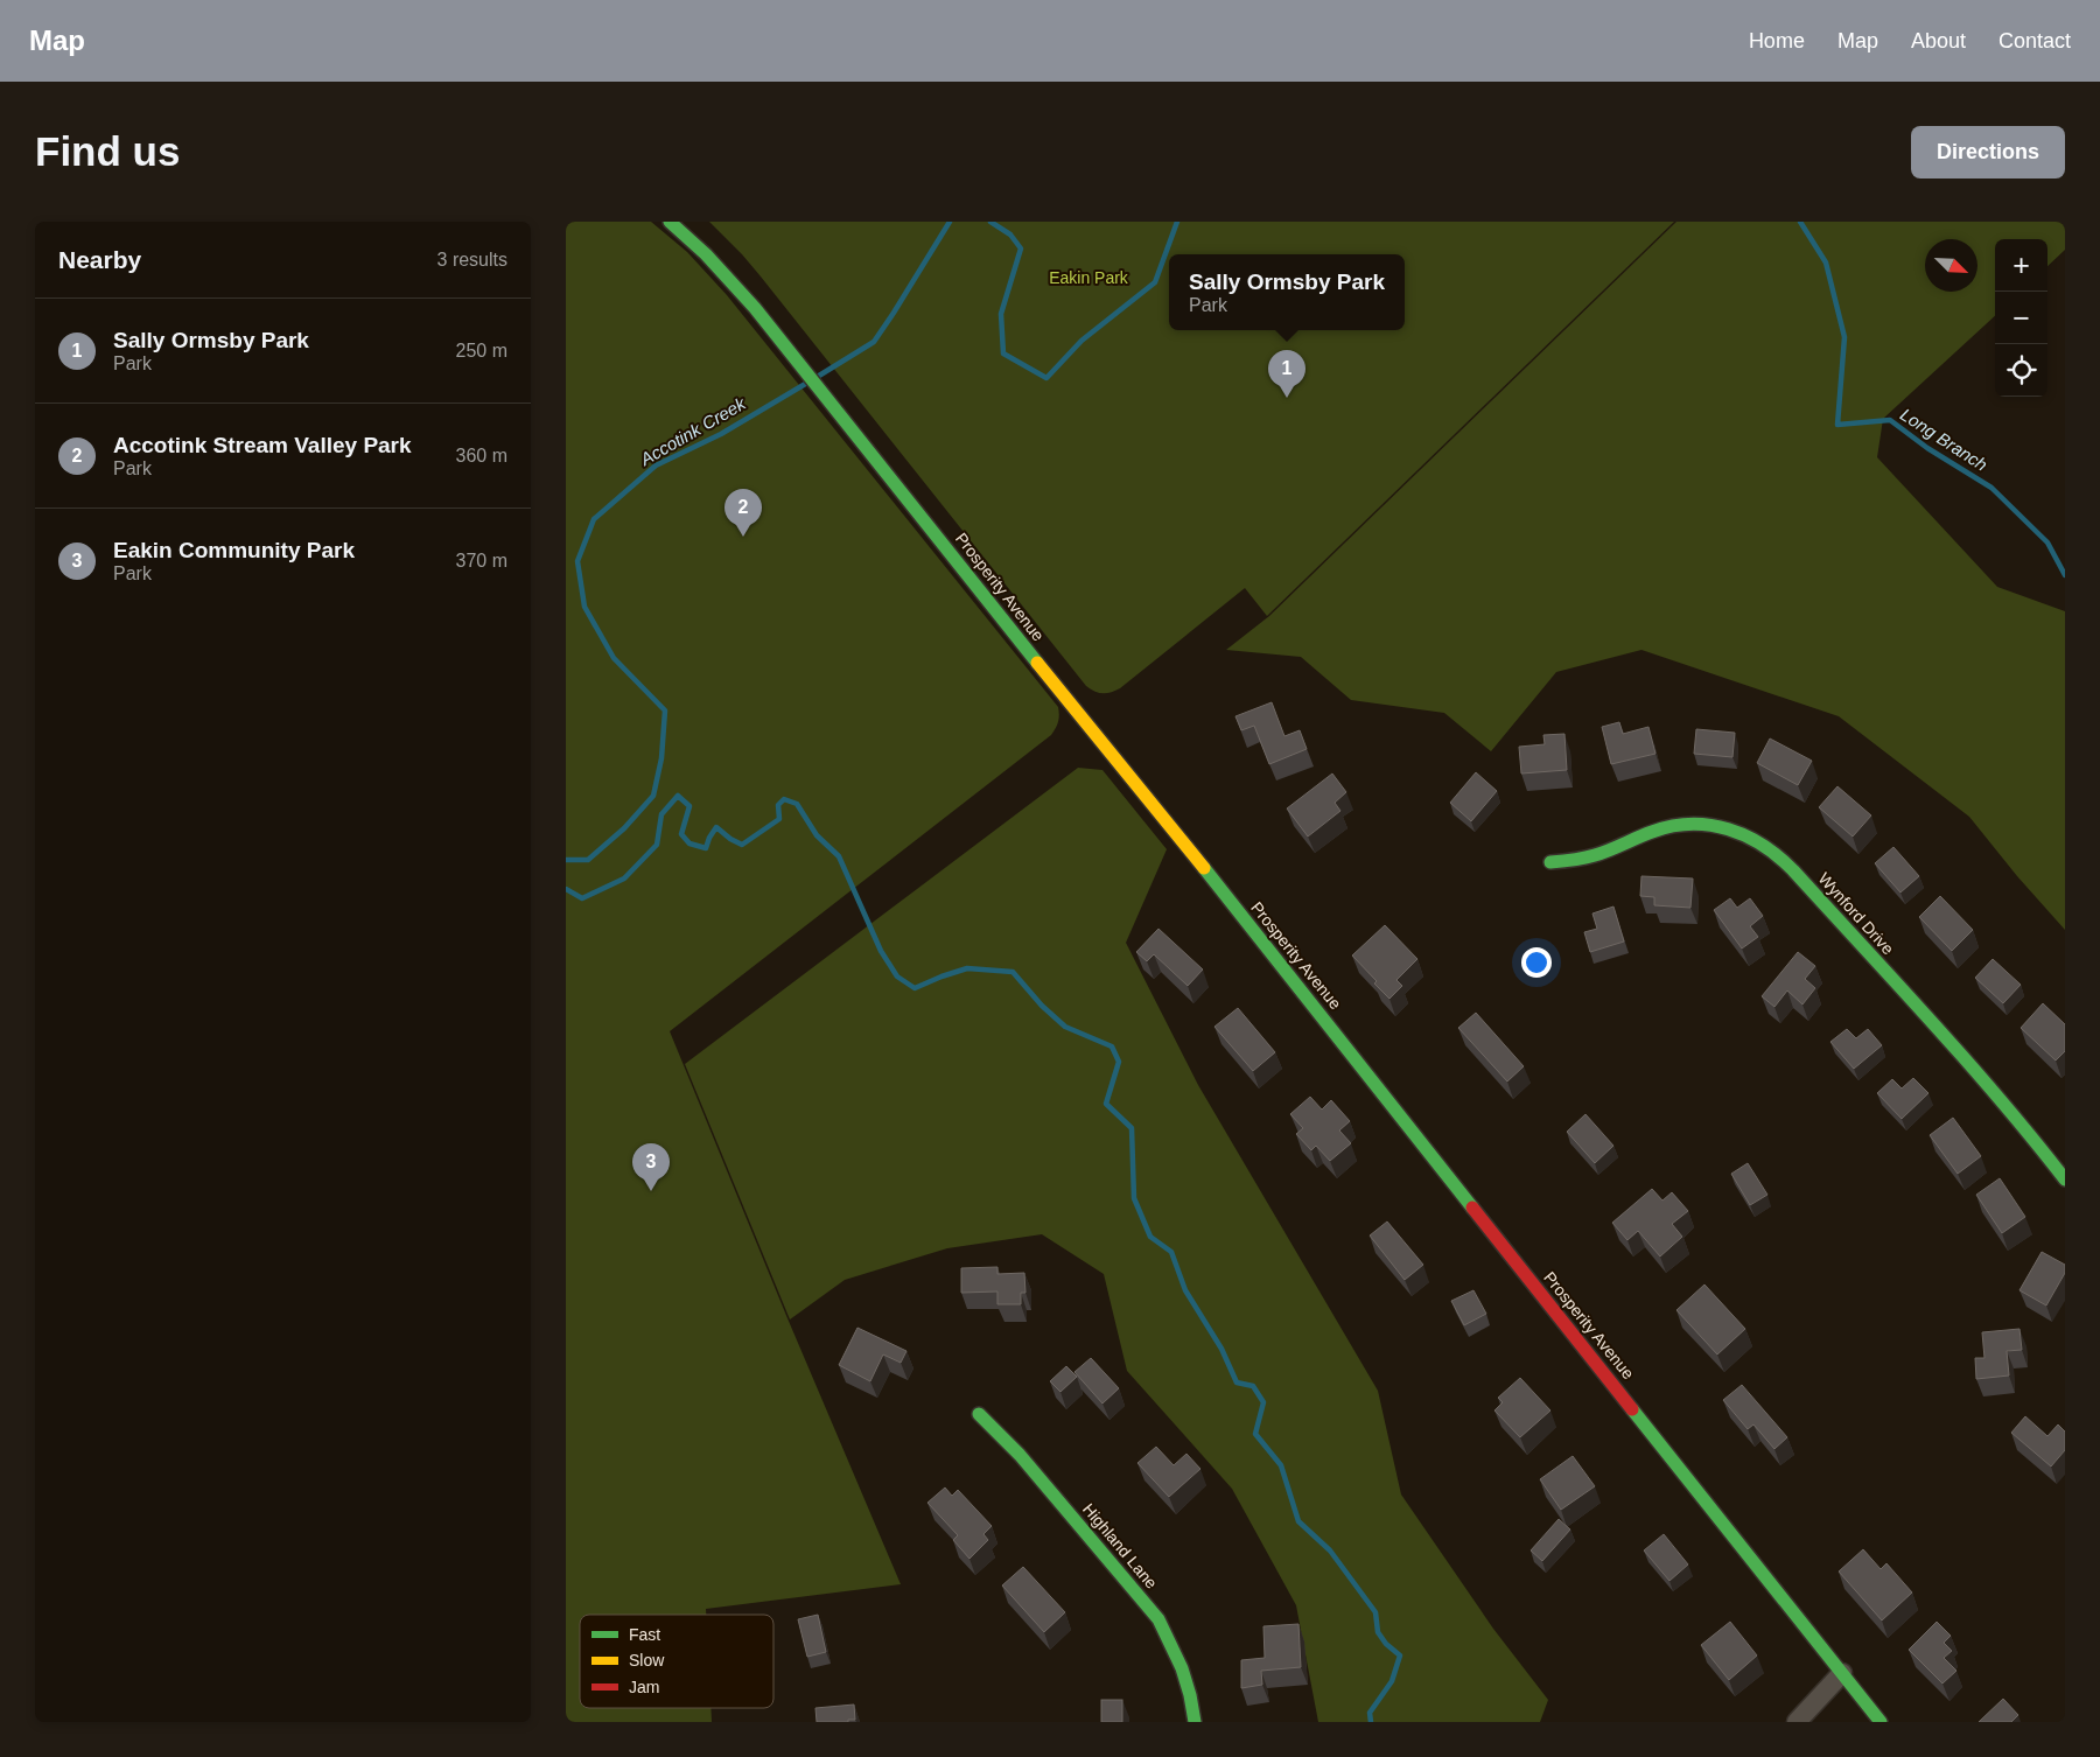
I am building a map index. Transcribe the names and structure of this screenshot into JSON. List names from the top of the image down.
{
  "streets": {
    "main road": ["Prosperity Avenue", "Wynford Drive", "Highland Lane"]
  },
  "water": ["Accotink Creek", "Long Branch"],
  "parks": ["Eakin Park"],
  "legend": ["Fast", "Slow", "Jam"],
  "north": "bottom right",
  "page": {
    "header": "Map",
    "nav": [
      "Home",
      "Map",
      "About",
      "Contact"
    ],
    "buttons": "Directions",
    "title": "Find us",
    "heading": ["Nearby", "3 results"],
    "map_buttons": ["+", "−"],
    "popup": ["Sally Ormsby Park", "Park"],
    "list": [
      {
        "mark": "1",
        "name": "Sally Ormsby Park",
        "note": "Park",
        "value": "250 m"
      },
      {
        "mark": "2",
        "name": "Accotink Stream Valley Park",
        "note": "Park",
        "value": "360 m"
      },
      {
        "mark": "3",
        "name": "Eakin Community Park",
        "note": "Park",
        "value": "370 m"
      }
    ],
    "pins": ["1", "2", "3"]
  }
}
